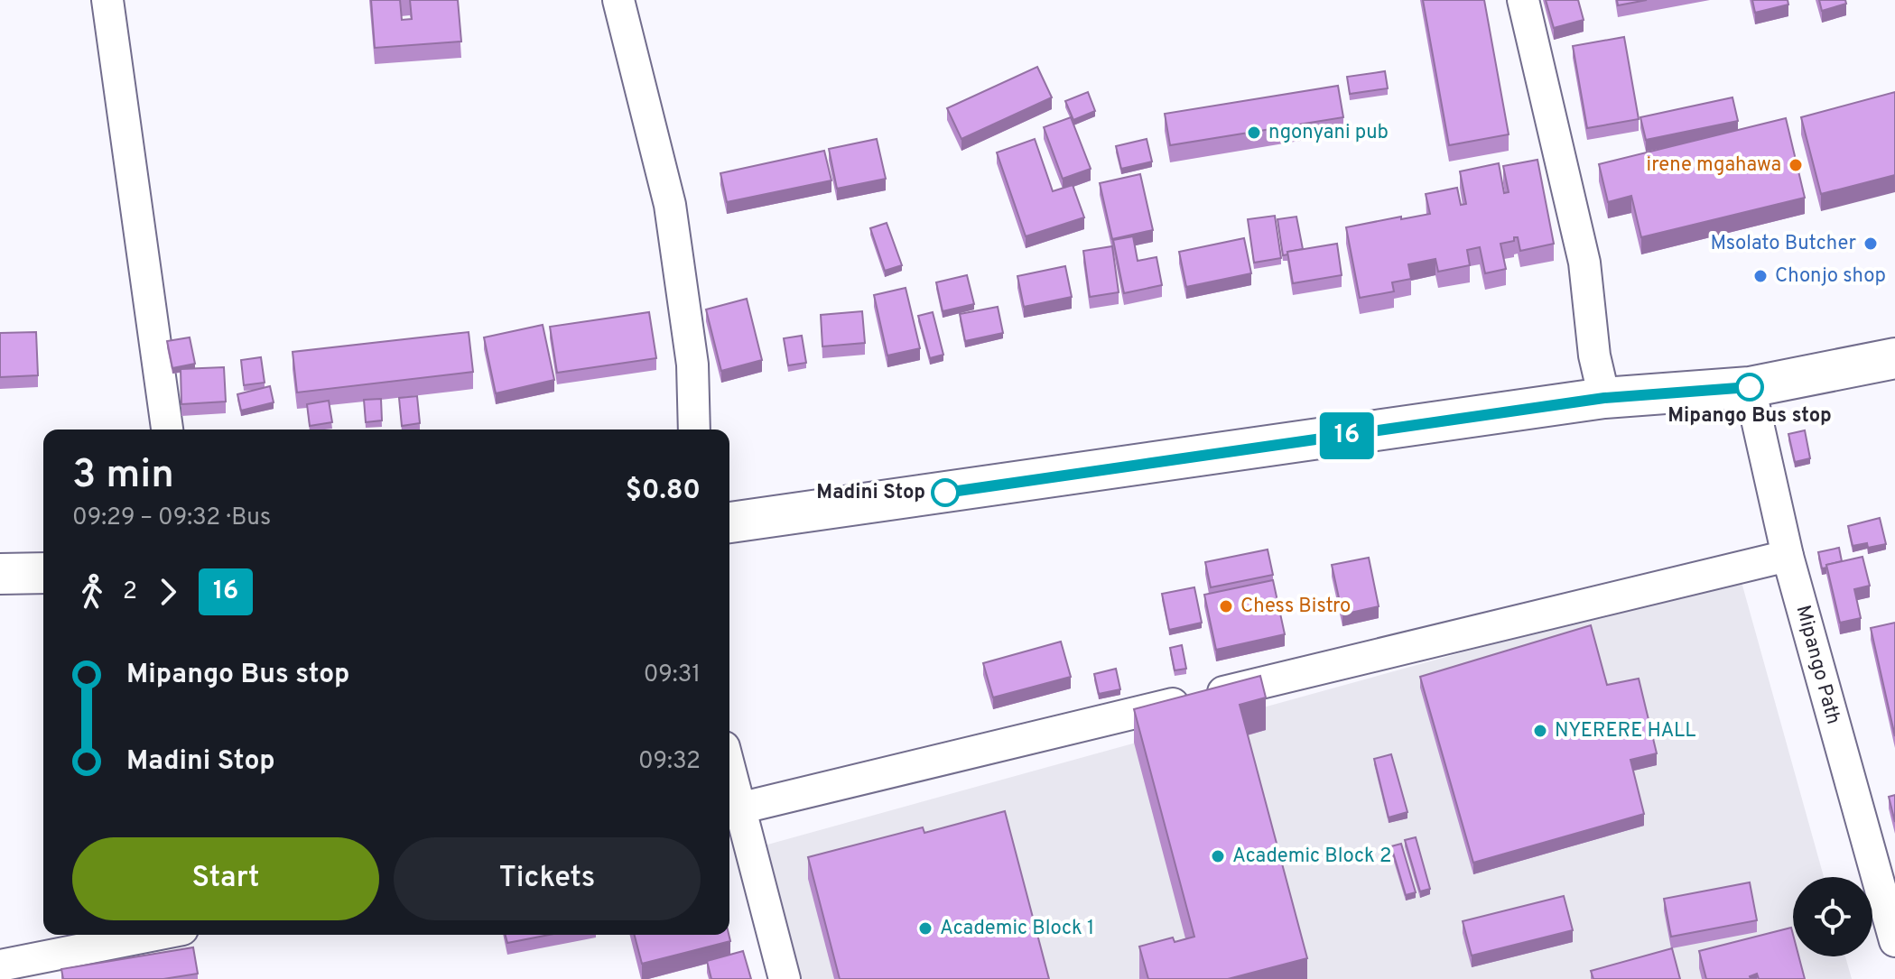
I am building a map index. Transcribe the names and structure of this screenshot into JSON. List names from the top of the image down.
{
  "streets": {
    "street": ["Mipango Path"]
  },
  "places": [
    "ngonyani pub",
    "irene mgahawa",
    "Msolato Butcher",
    "Chonjo shop",
    "Mipango Bus stop",
    "Madini Stop",
    "Chess Bistro",
    "NYERERE HALL",
    "Academic Block 2",
    "Academic Block 1"
  ],
  "lines": ["bus line 16"],
  "page": {
    "on_map": "16",
    "heading": ["3 min", "09:29 – 09:32 · Bus", "$0.80"],
    "legs": ["2", "16"],
    "list": [
      {
        "name": "Mipango Bus stop",
        "value": "09:31"
      },
      {
        "name": "Madini Stop",
        "value": "09:32"
      }
    ],
    "buttons": ["Start", "Tickets"]
  }
}
